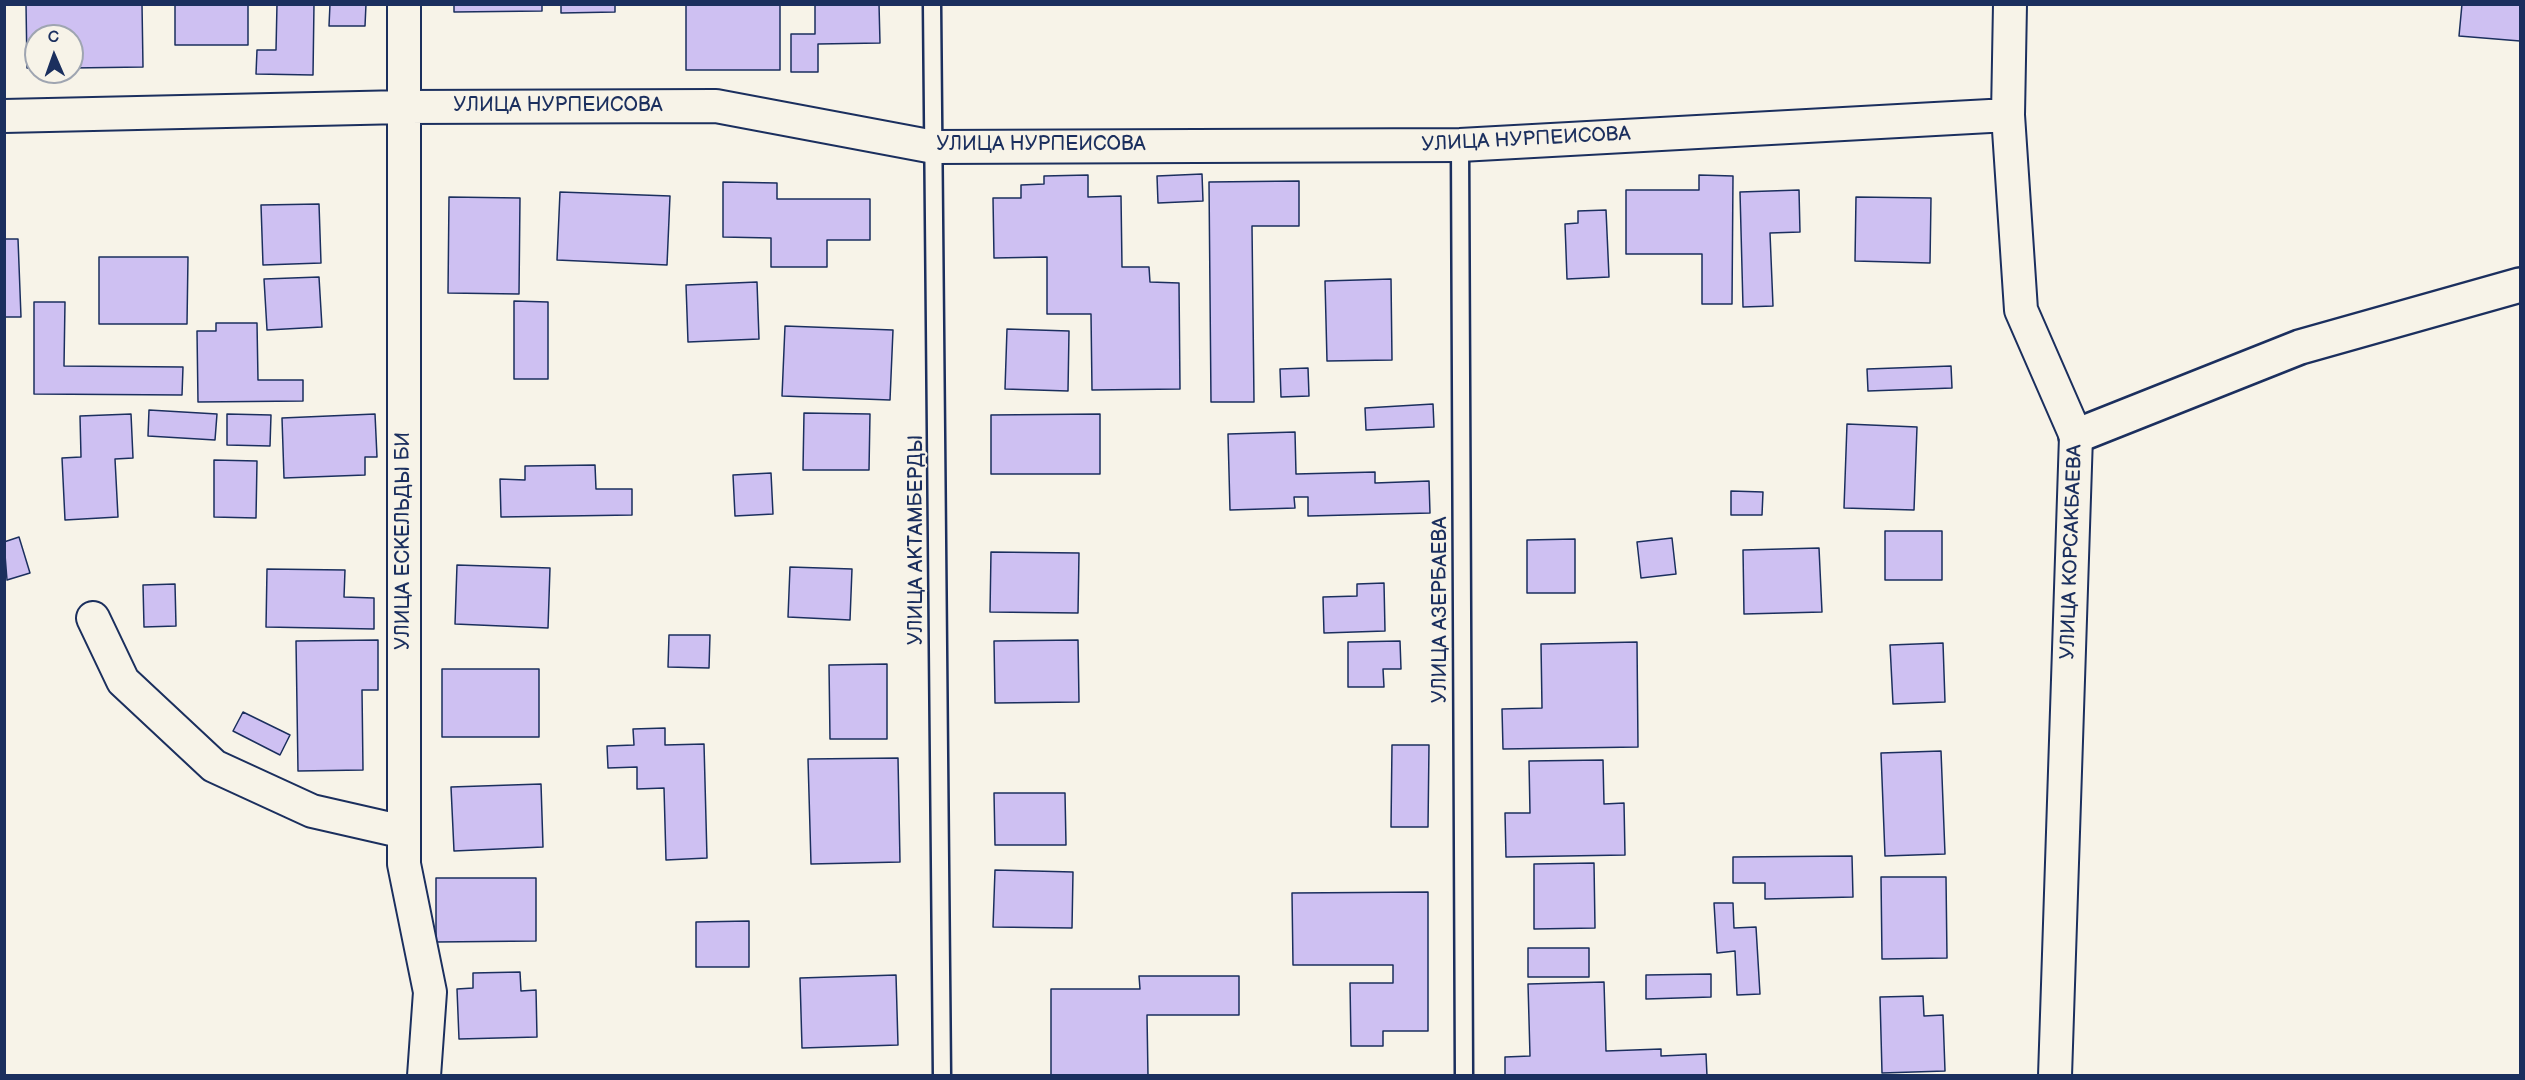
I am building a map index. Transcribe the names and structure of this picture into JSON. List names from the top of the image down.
{
  "streets": {
    "street": ["УЛИЦА НУРПЕИСОВА", "УЛИЦА ЕСКЕЛЬДЫ БИ", "УЛИЦА КОРСАКБАЕВА"],
    "lane": ["УЛИЦА АКТАМБЕРДЫ", "УЛИЦА АЗЕРБАЕВА"]
  },
  "crossings": [
    ["УЛИЦА НУРПЕИСОВА", "УЛИЦА АКТАМБЕРДЫ"],
    ["УЛИЦА НУРПЕИСОВА", "УЛИЦА ЕСКЕЛЬДЫ БИ"],
    ["УЛИЦА НУРПЕИСОВА", "УЛИЦА КОРСАКБАЕВА"],
    ["УЛИЦА НУРПЕИСОВА", "УЛИЦА АЗЕРБАЕВА"]
  ],
  "north": "top"
}
